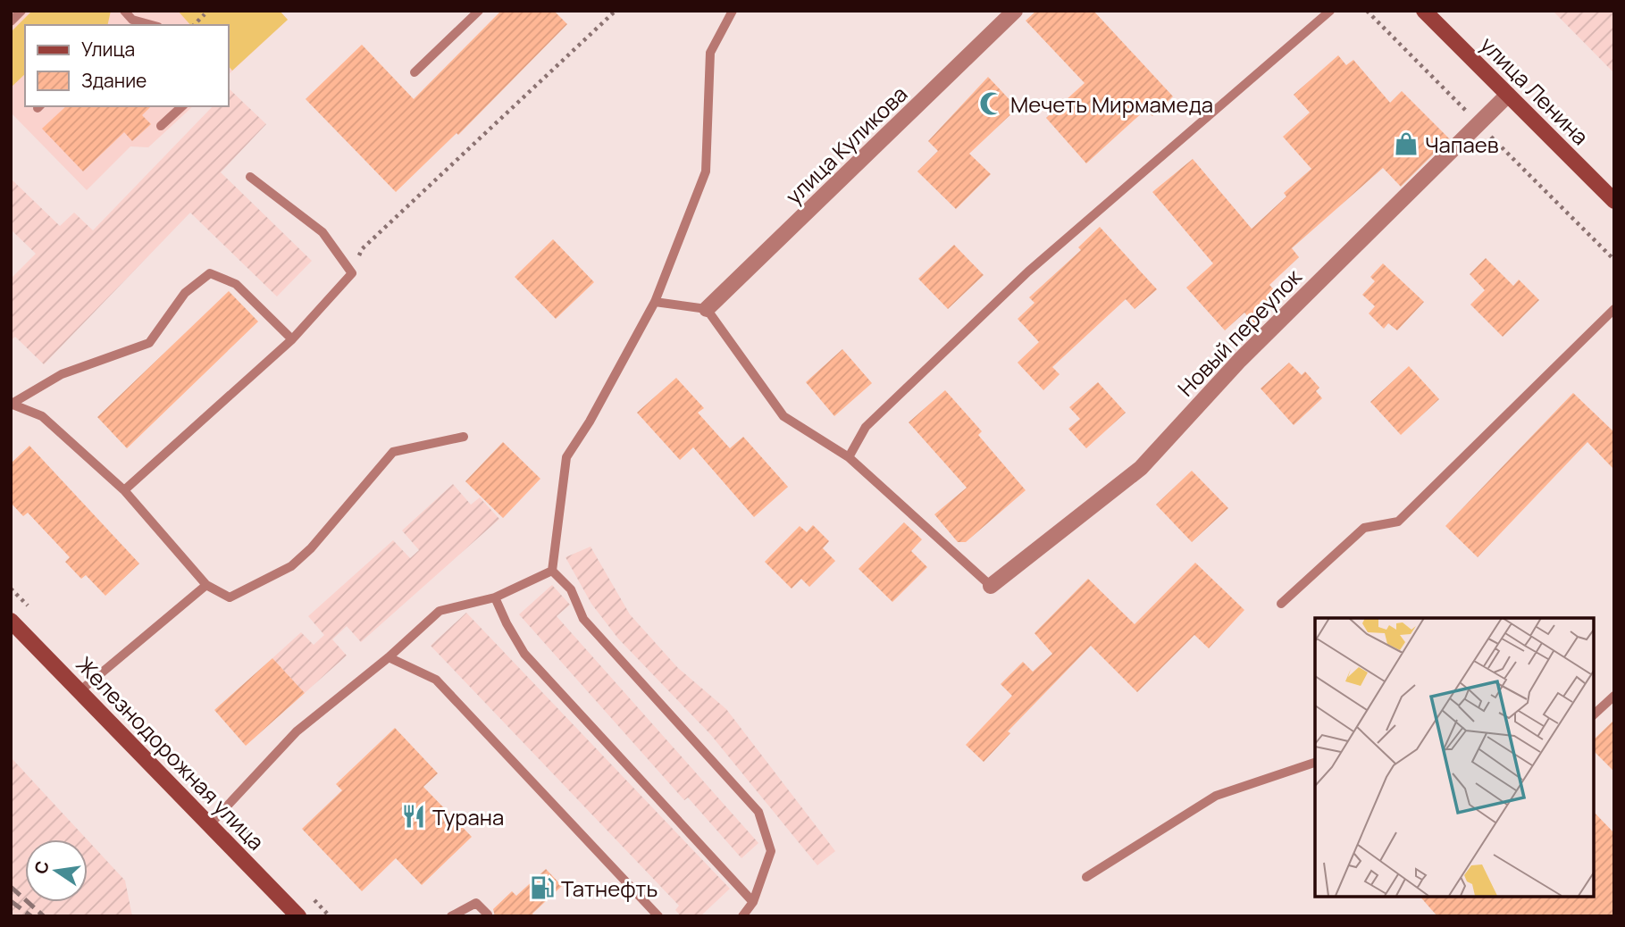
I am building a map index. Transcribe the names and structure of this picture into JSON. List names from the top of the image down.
{
  "streets": {
    "main road": ["улица Ленина", "Железнодорожная улица"],
    "street": ["улица Куликова", "Новый переулок"]
  },
  "crossings": [
    ["улица Ленина", "Новый переулок"]
  ],
  "places": {
    "mosque": ["Мечеть Мирмамеда"],
    "shop": ["Чапаев"],
    "restaurant": ["Турана"],
    "fuel station": ["Татнефть"]
  },
  "legend": ["Улица", "Здание"],
  "north": "left"
}
